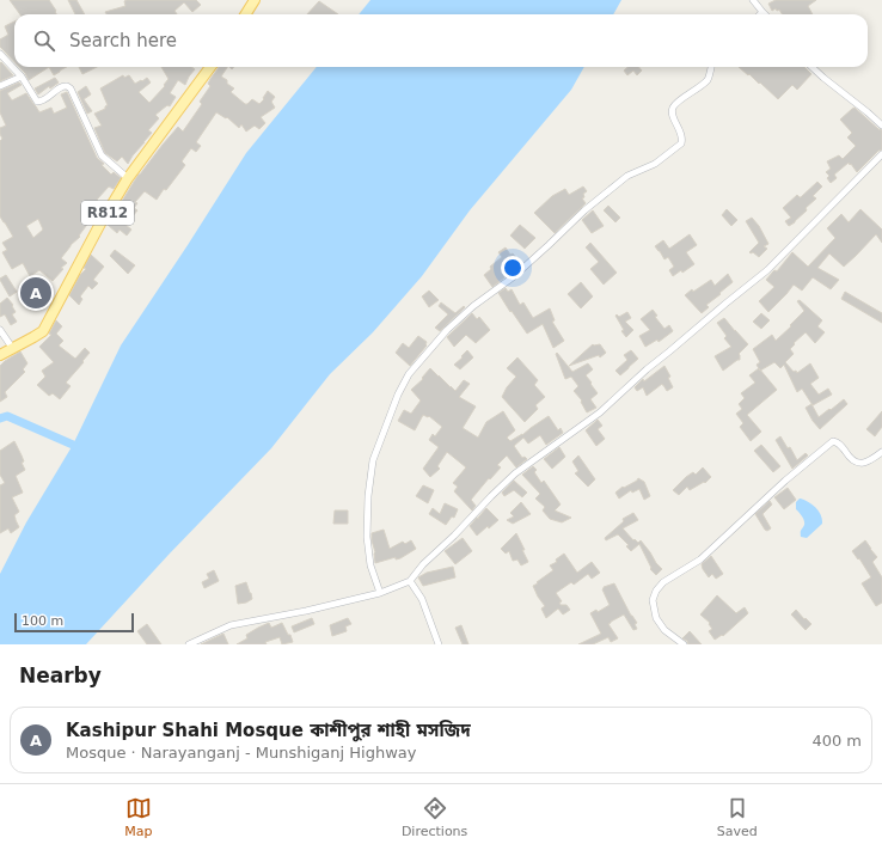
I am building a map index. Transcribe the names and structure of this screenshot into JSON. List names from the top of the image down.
{
  "streets": {
    "main road": ["R812"]
  },
  "scale_bar": "100 m",
  "page": {
    "search": "Search here",
    "pins": "A",
    "scale": "100 m",
    "heading": "Nearby",
    "list": [
      {
        "mark": "A",
        "name": "Kashipur Shahi Mosque কাশীপুর শাহী মসজিদ",
        "note": "Mosque · Narayanganj - Munshiganj Highway",
        "value": "400 m"
      }
    ],
    "nav": ["Map", "Directions", "Saved"]
  }
}
